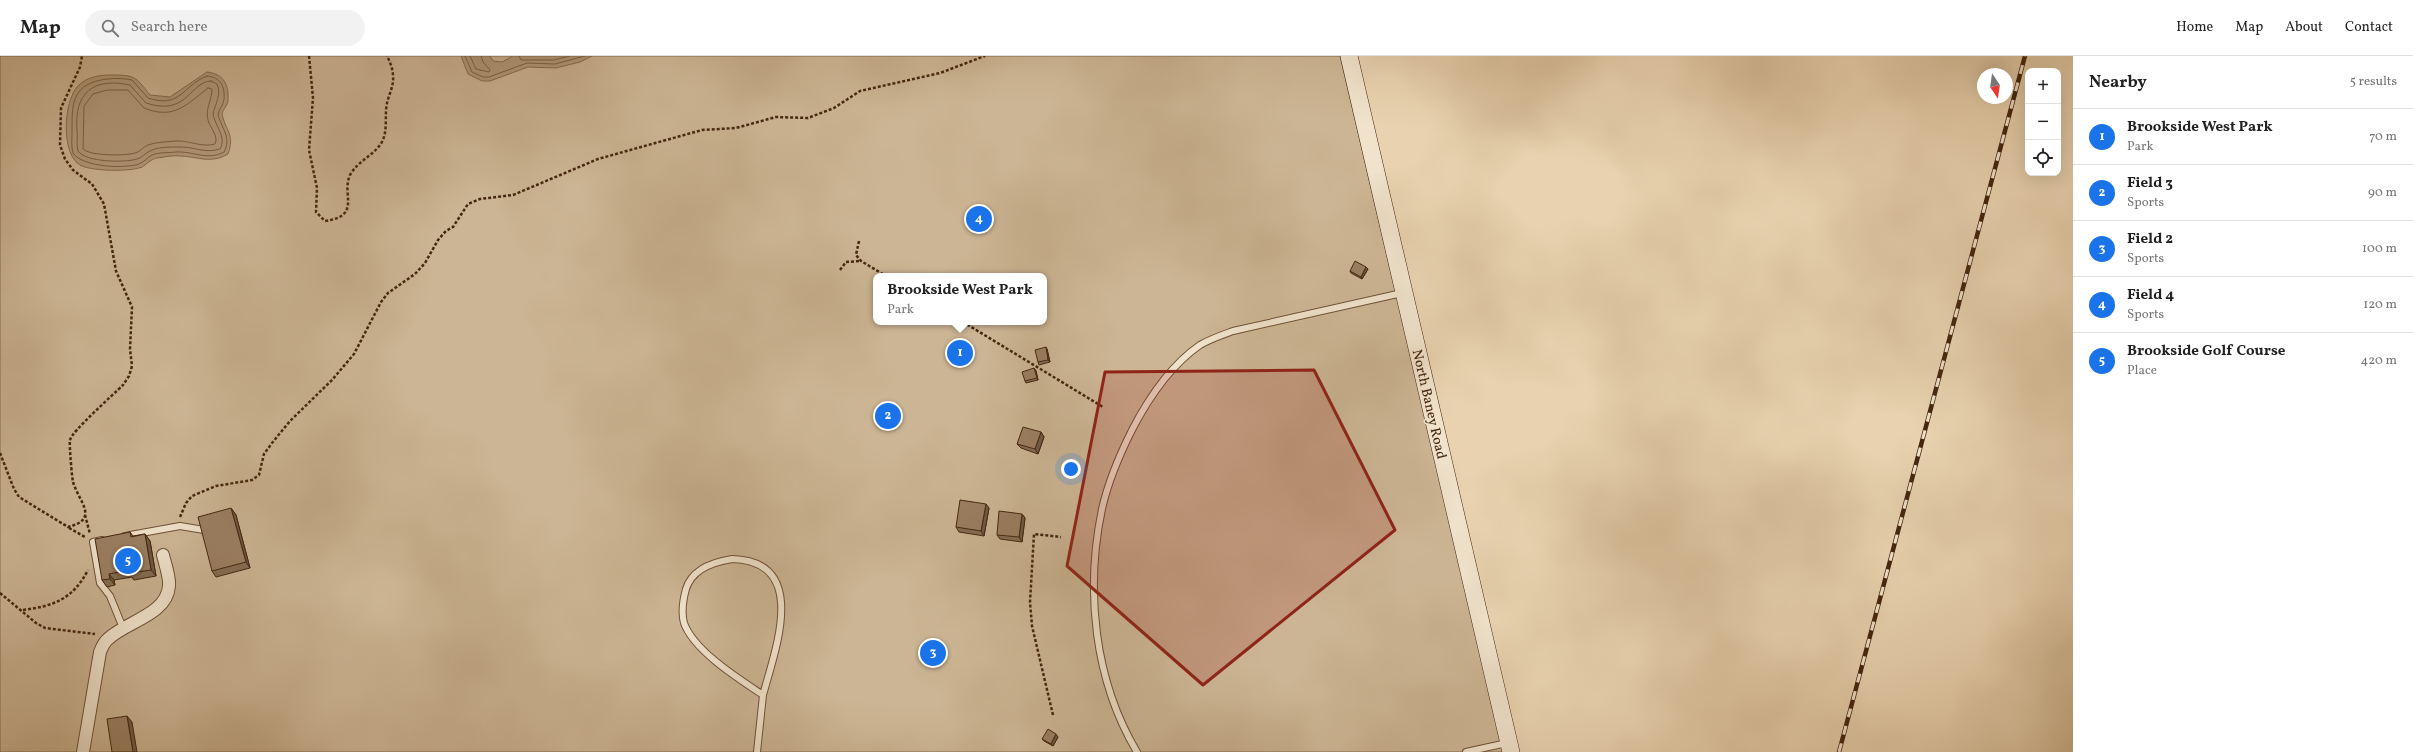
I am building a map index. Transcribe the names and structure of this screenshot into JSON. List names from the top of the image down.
{
  "streets": {
    "street": ["North Baney Road"]
  },
  "north": "bottom",
  "page": {
    "header": "Map",
    "search": "Search here",
    "nav": [
      "Home",
      "Map",
      "About",
      "Contact"
    ],
    "heading": ["Nearby", "5 results"],
    "map_buttons": ["+", "−"],
    "list": [
      {
        "mark": "1",
        "name": "Brookside West Park",
        "note": "Park",
        "value": "70 m"
      },
      {
        "mark": "2",
        "name": "Field 3",
        "note": "Sports",
        "value": "90 m"
      },
      {
        "mark": "3",
        "name": "Field 2",
        "note": "Sports",
        "value": "100 m"
      },
      {
        "mark": "4",
        "name": "Field 4",
        "note": "Sports",
        "value": "120 m"
      },
      {
        "mark": "5",
        "name": "Brookside Golf Course",
        "note": "Place",
        "value": "420 m"
      }
    ],
    "pins": [
      "4",
      "1",
      "2",
      "5",
      "3"
    ],
    "popup": ["Brookside West Park", "Park"]
  }
}
